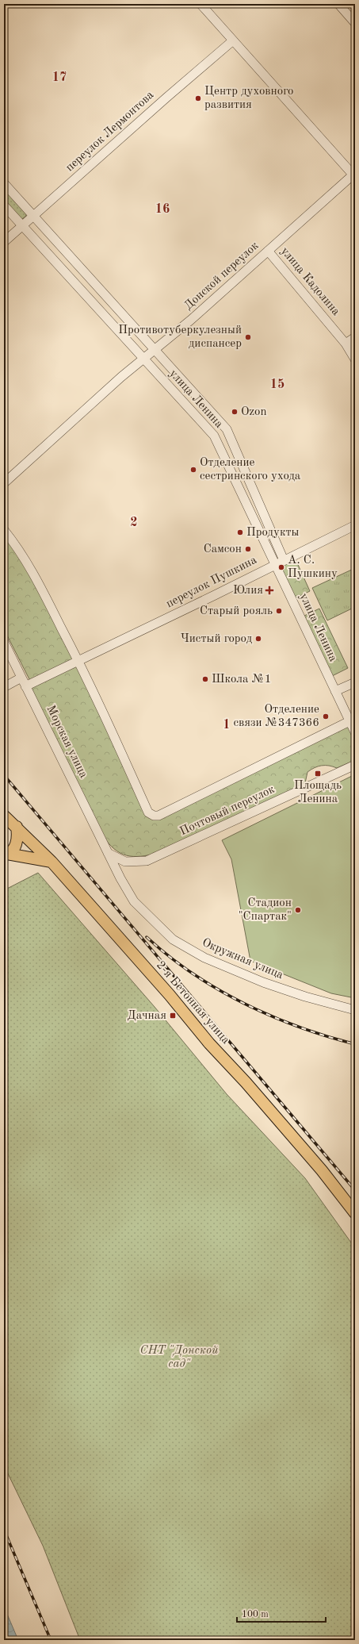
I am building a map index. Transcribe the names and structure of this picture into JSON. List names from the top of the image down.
{
  "streets": {
    "main road": ["2-я Бетонная улица"],
    "street": [
      "переулок Лермонтова",
      "Донской переулок",
      "улица Кадолина",
      "улица Ленина",
      "переулок Пушкина",
      "Морская улица",
      "Почтовый переулок",
      "Окружная улица"
    ]
  },
  "crossings": [
    ["переулок Лермонтова", "улица Ленина"],
    ["Донской переулок", "улица Кадолина"],
    ["Донской переулок", "улица Ленина"],
    ["улица Ленина", "переулок Пушкина"],
    ["переулок Пушкина", "Морская улица"],
    ["Морская улица", "Почтовый переулок"],
    ["Морская улица", "Окружная улица"],
    ["Почтовый переулок", "Окружная улица"]
  ],
  "districts": [
    "17",
    "16",
    "15",
    "2",
    "1"
  ],
  "parks": ["СНТ \"Донской сад\""],
  "places": {
    "other": [
      "Центр духовного развития",
      "Противотуберкулезный диспансер",
      "Ozon",
      "Отделение сестринского ухода",
      "Продукты",
      "Самсон",
      "А. С. Пушкину",
      "Старый рояль",
      "Чистый город",
      "Школа №1",
      "Отделение связи №347366",
      "Стадион \"Спартак\""
    ],
    "health": ["Юлия"],
    "transit": ["Площадь Ленина", "Дачная"]
  },
  "scale_bar": "100 m"
}
